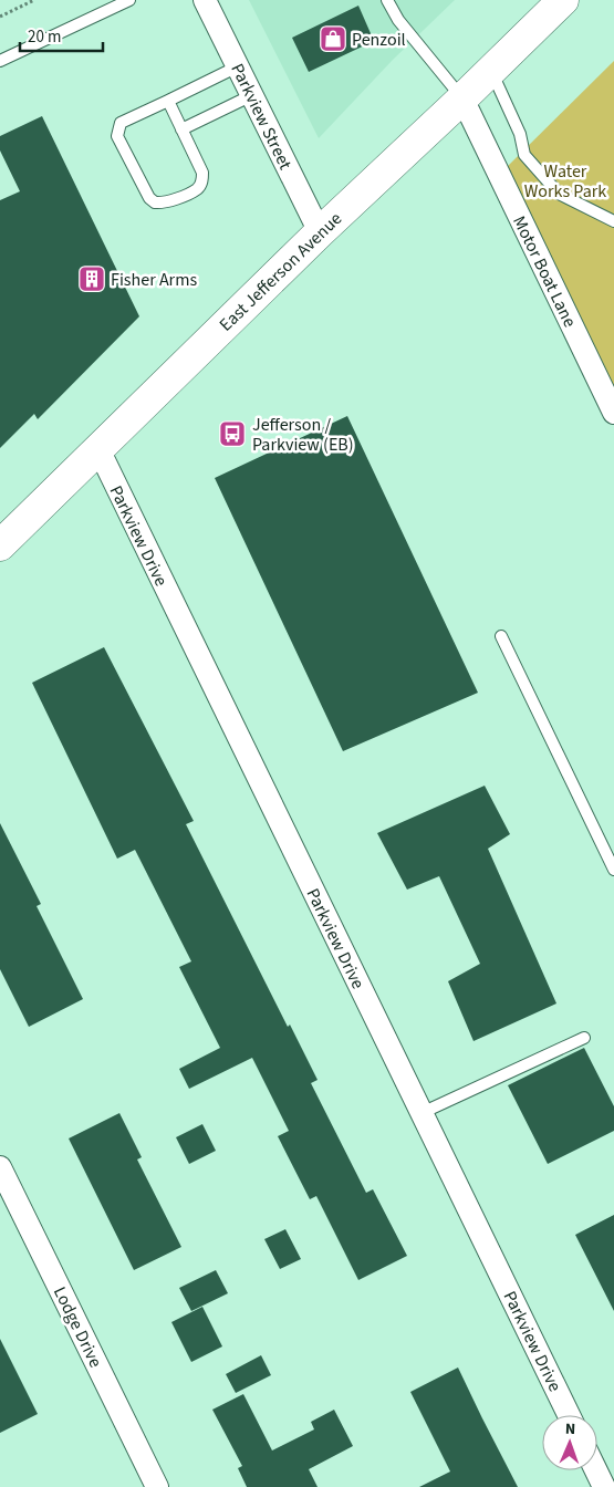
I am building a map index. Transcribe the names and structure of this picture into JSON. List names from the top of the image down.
{
  "streets": {
    "main road": ["East Jefferson Avenue"],
    "street": [
      "Parkview Street",
      "Motor Boat Lane",
      "Parkview Drive",
      "Lodge Drive"
    ]
  },
  "crossings": [
    ["Parkview Street", "East Jefferson Avenue"],
    ["East Jefferson Avenue", "Motor Boat Lane"],
    ["East Jefferson Avenue", "Parkview Drive"]
  ],
  "parks": ["Water Works Park"],
  "places": {
    "shop": ["Penzoil"],
    "building": ["Fisher Arms"],
    "bus stop": ["Jefferson / Parkview (EB)"]
  },
  "scale_bar": "20 m",
  "north": "top"
}
